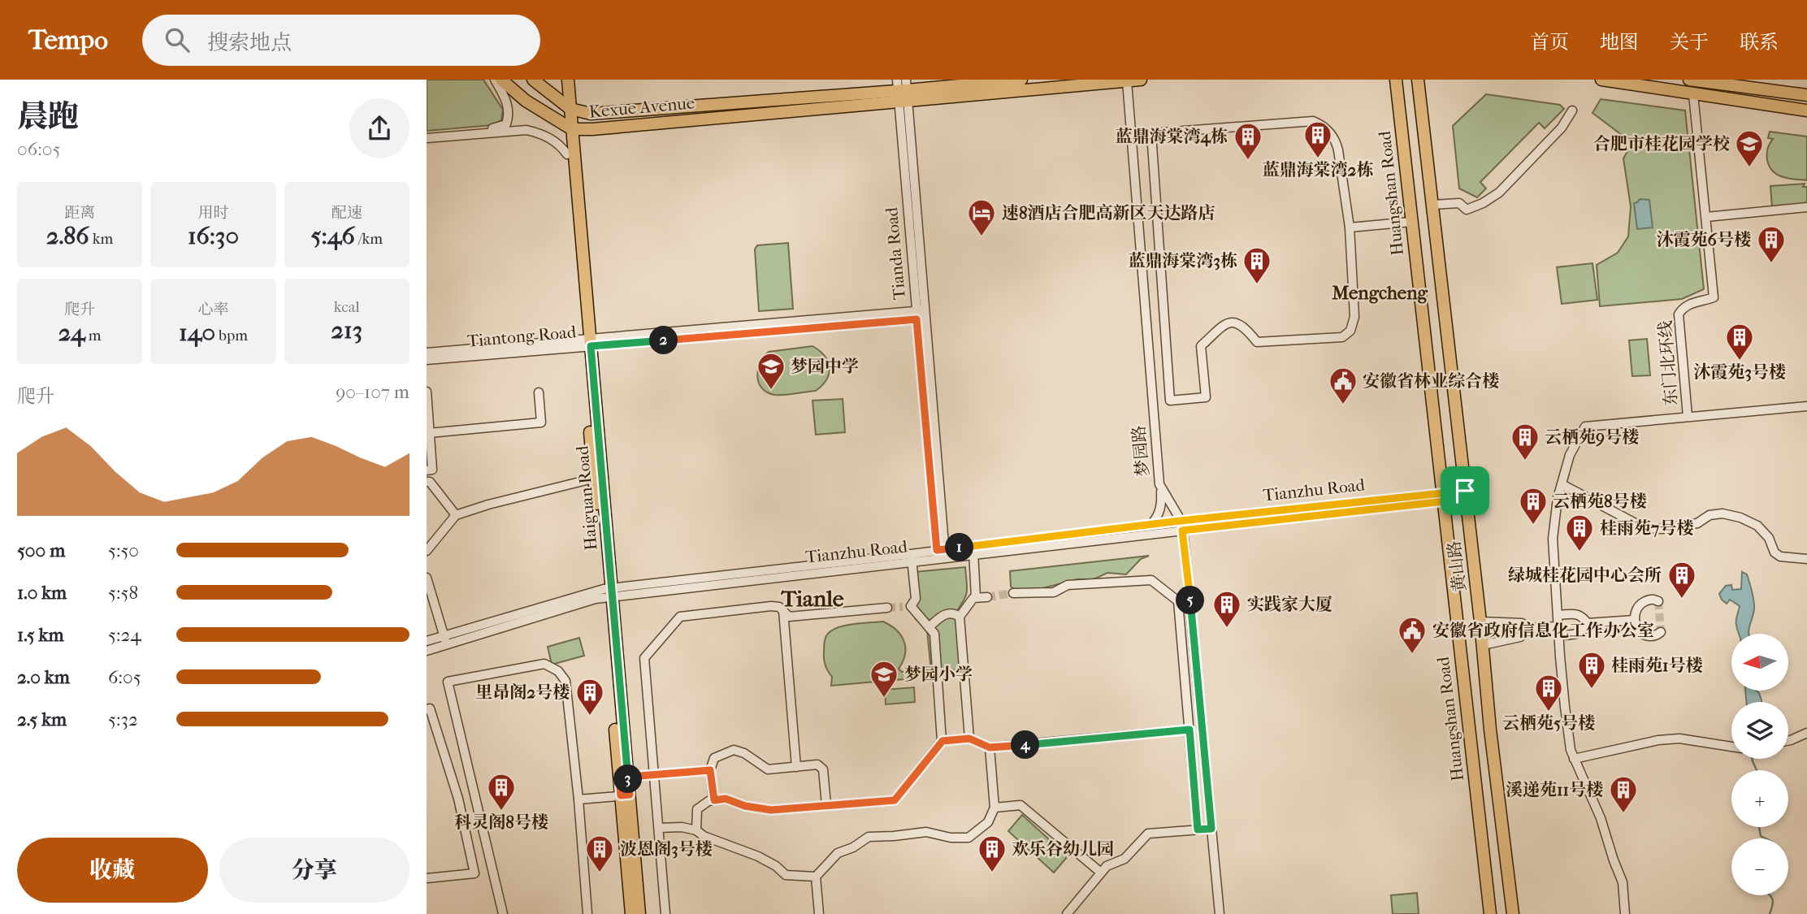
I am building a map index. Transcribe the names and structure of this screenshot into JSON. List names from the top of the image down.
{
  "streets": {
    "main road": [
      "Kexue Avenue",
      "Huangshan Road",
      "Tianzhu Road",
      "Haiguan Road",
      "黄山路"
    ],
    "street": [
      "Tianda Road",
      "Tiantong Road",
      "东门北环线",
      "梦园路"
    ]
  },
  "crossings": [
    ["Kexue Avenue", "Tianda Road"],
    ["Kexue Avenue", "梦园路"],
    ["Kexue Avenue", "Haiguan Road"],
    ["Huangshan Road", "Tianzhu Road"],
    ["Tianda Road", "Tiantong Road"],
    ["Tianda Road", "Tianzhu Road"],
    ["Tiantong Road", "Haiguan Road"],
    ["梦园路", "Tianzhu Road"],
    ["Tianzhu Road", "Haiguan Road"],
    ["Tianzhu Road", "黄山路"]
  ],
  "districts": ["Mengcheng", "Tianle"],
  "places": {
    "building": [
      "蓝鼎海棠湾2栋",
      "蓝鼎海棠湾4栋",
      "沐霞苑6号楼",
      "蓝鼎海棠湾3栋",
      "沐霞苑3号楼",
      "云栖苑9号楼",
      "云栖苑8号楼",
      "桂雨苑7号楼",
      "绿城桂花园中心会所",
      "实践家大厦",
      "桂雨苑1号楼",
      "云栖苑5号楼",
      "里昂阁2号楼",
      "科灵阁8号楼",
      "溪递苑11号楼",
      "波恩阁3号楼",
      "欢乐谷幼儿园"
    ],
    "school or university": ["合肥市桂花园学校", "梦园中学", "梦园小学"],
    "hotel": ["速8酒店合肥高新区天达路店"],
    "public building": ["安徽省林业综合楼", "安徽省政府信息化工作办公室"]
  },
  "north": "left",
  "page": {
    "header": "Tempo",
    "search": "搜索地点",
    "nav": [
      "首页",
      "地图",
      "关于",
      "联系"
    ],
    "heading": ["晨跑", "06:05"],
    "stats": [
      ["距离", "2.86 km"],
      ["用时", "16:30"],
      ["配速", "5:46 /km"],
      ["爬升", "24 m"],
      ["心率", "140 bpm"],
      ["kcal", "213"]
    ],
    "pins": [
      "2",
      "1",
      "5",
      "4",
      "3"
    ],
    "chart": ["爬升", "90–107 m"],
    "list": [
      {
        "name": "500 m",
        "note": "5:50"
      },
      {
        "name": "1.0 km",
        "note": "5:58"
      },
      {
        "name": "1.5 km",
        "note": "5:24"
      },
      {
        "name": "2.0 km",
        "note": "6:05"
      },
      {
        "name": "2.5 km",
        "note": "5:32"
      }
    ],
    "map_buttons": ["+", "−"],
    "buttons": ["收藏", "分享"]
  }
}
